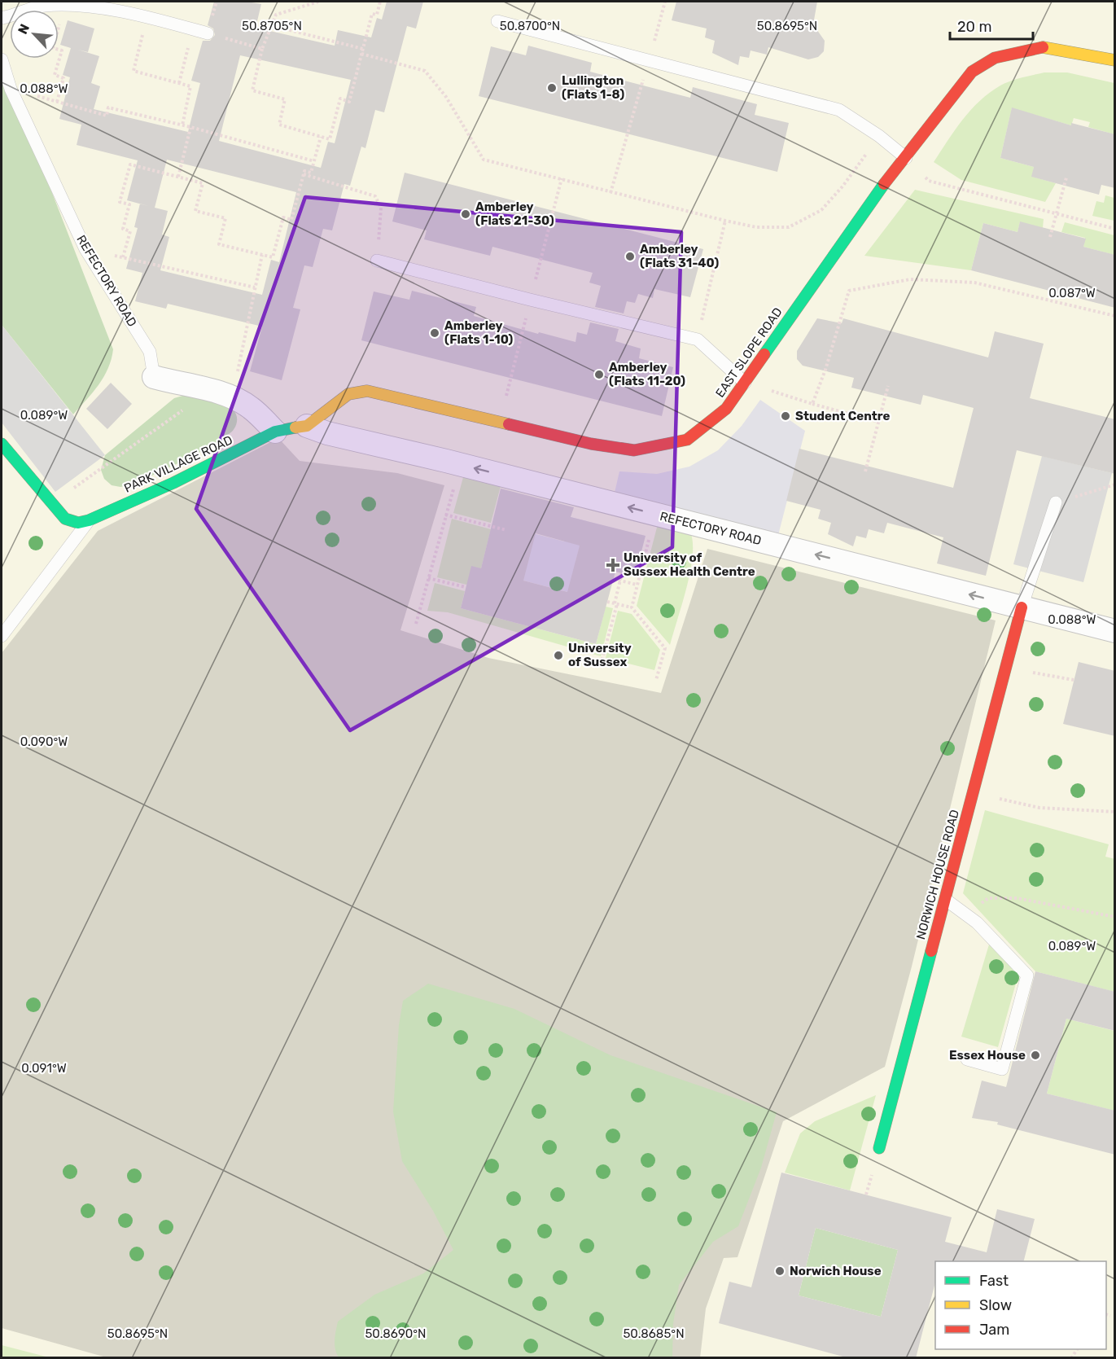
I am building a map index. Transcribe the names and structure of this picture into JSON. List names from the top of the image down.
{
  "streets": {
    "street": [
      "REFECTORY ROAD",
      "EAST SLOPE ROAD",
      "PARK VILLAGE ROAD",
      "NORWICH HOUSE ROAD"
    ]
  },
  "crossings": [
    ["REFECTORY ROAD", "EAST SLOPE ROAD"],
    ["REFECTORY ROAD", "PARK VILLAGE ROAD"],
    ["REFECTORY ROAD", "NORWICH HOUSE ROAD"],
    ["EAST SLOPE ROAD", "PARK VILLAGE ROAD"]
  ],
  "places": {
    "other": [
      "Lullington (Flats 1-8)",
      "Amberley (Flats 21-30)",
      "Amberley (Flats 31-40)",
      "Amberley (Flats 1-10)",
      "Amberley (Flats 11-20)",
      "Student Centre",
      "University of Sussex",
      "Essex House",
      "Norwich House"
    ],
    "health": ["University of Sussex Health Centre"]
  },
  "legend": ["Fast", "Slow", "Jam"],
  "scale_bar": "20 m",
  "north": "top left",
  "coordinates": [
    "50.8705°N",
    "50.8700°N",
    "50.8695°N",
    "0.088°W",
    "0.087°W",
    "0.089°W",
    "0.090°W",
    "0.091°W",
    "50.8690°N",
    "50.8685°N"
  ]
}
